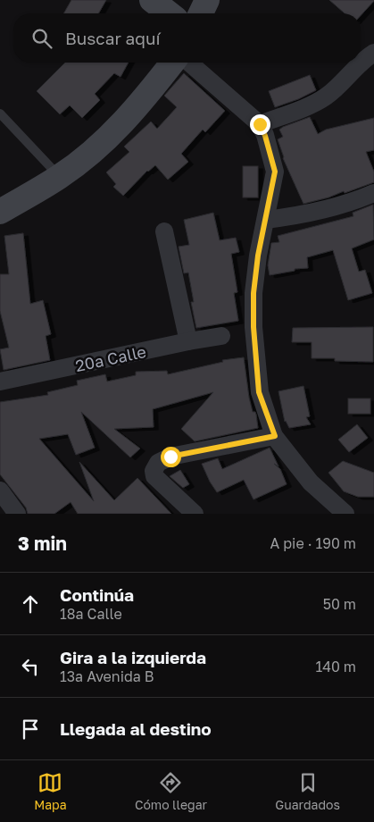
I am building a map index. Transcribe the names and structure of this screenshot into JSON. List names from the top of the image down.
{
  "streets": {
    "street": ["20a Calle"]
  },
  "page": {
    "search": "Buscar aquí",
    "heading": ["3 min", "A pie · 190 m"],
    "list": [
      ["Continúa", "18a Calle", "50 m"],
      ["Gira a la izquierda", "13a Avenida B", "140 m"],
      "Llegada al destino"
    ],
    "nav": ["Mapa", "Cómo llegar", "Guardados"]
  }
}
